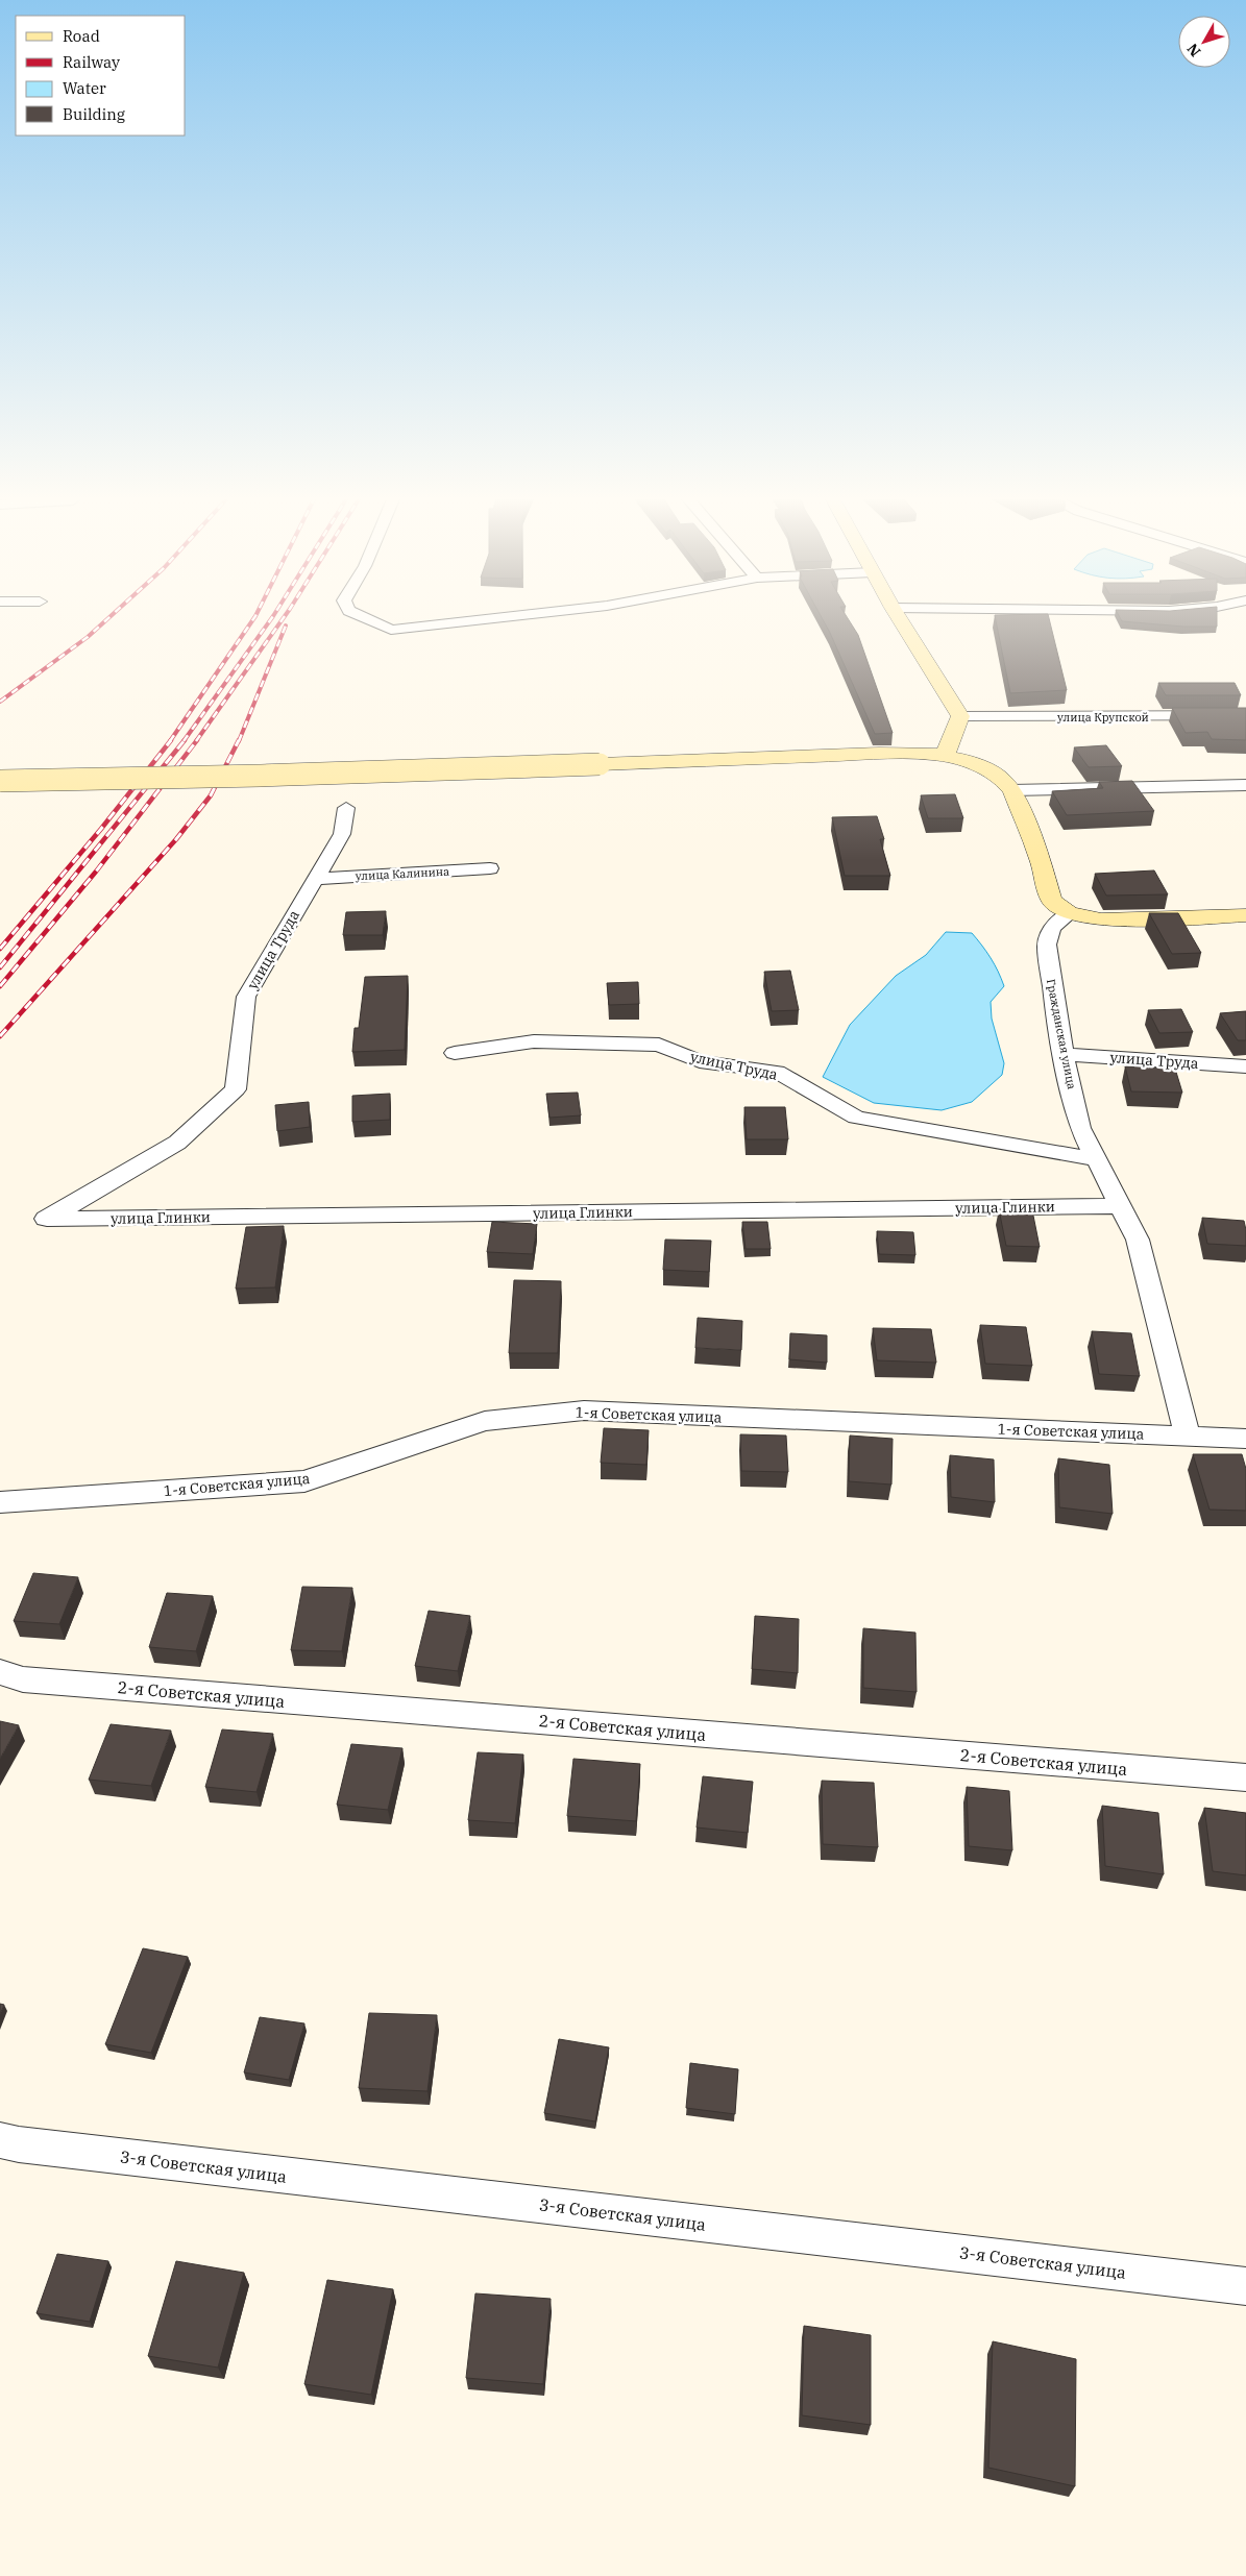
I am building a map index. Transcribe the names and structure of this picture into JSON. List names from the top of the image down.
{
  "streets": {
    "street": [
      "улица Крупской",
      "улица Калинина",
      "улица Труда",
      "Гражданская улица",
      "улица Глинки",
      "1-я Советская улица",
      "2-я Советская улица",
      "3-я Советская улица"
    ]
  },
  "crossings": [
    ["улица Калинина", "улица Труда"],
    ["улица Труда", "Гражданская улица"],
    ["улица Труда", "улица Глинки"],
    ["Гражданская улица", "улица Глинки"],
    ["Гражданская улица", "1-я Советская улица"]
  ],
  "legend": [
    "Road",
    "Railway",
    "Water",
    "Building"
  ],
  "north": "bottom left"
}
